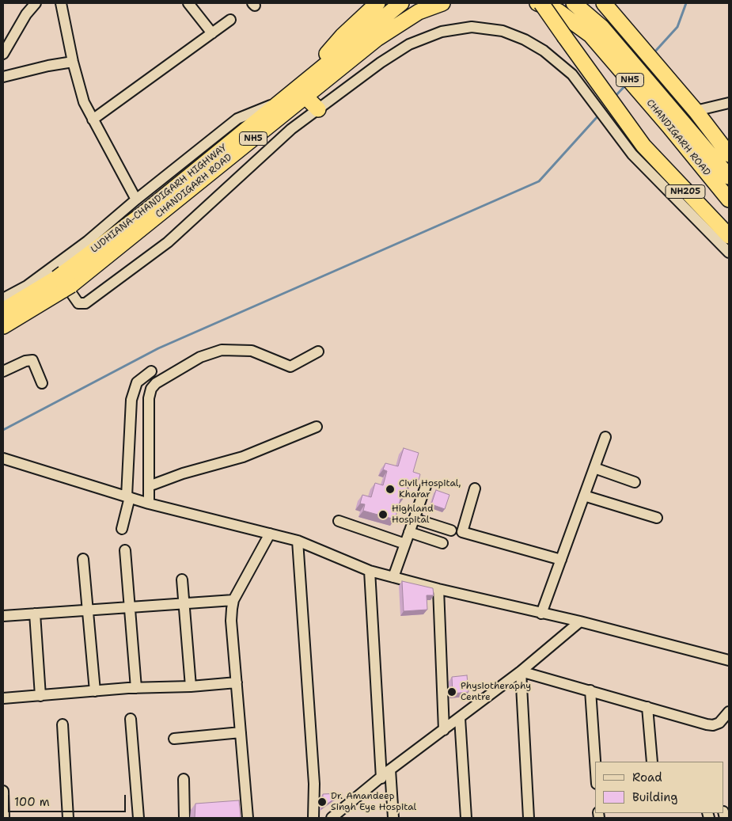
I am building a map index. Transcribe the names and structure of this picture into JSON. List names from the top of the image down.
{
  "streets": {
    "highway": [
      "NH5",
      "CHANDIGARH ROAD",
      "NH205",
      "LUDHIANA-CHANDIGARH HIGHWAY"
    ]
  },
  "crossings": [
    ["NH5", "CHANDIGARH ROAD"],
    ["NH5", "LUDHIANA-CHANDIGARH HIGHWAY"],
    ["CHANDIGARH ROAD", "LUDHIANA-CHANDIGARH HIGHWAY"]
  ],
  "places": [
    "Civil Hospital, Kharar",
    "Highland Hospital",
    "Physiotheraphy Centre",
    "Dr. Amandeep Singh Eye Hospital"
  ],
  "legend": ["Road", "Building"],
  "scale_bar": "100 m"
}
